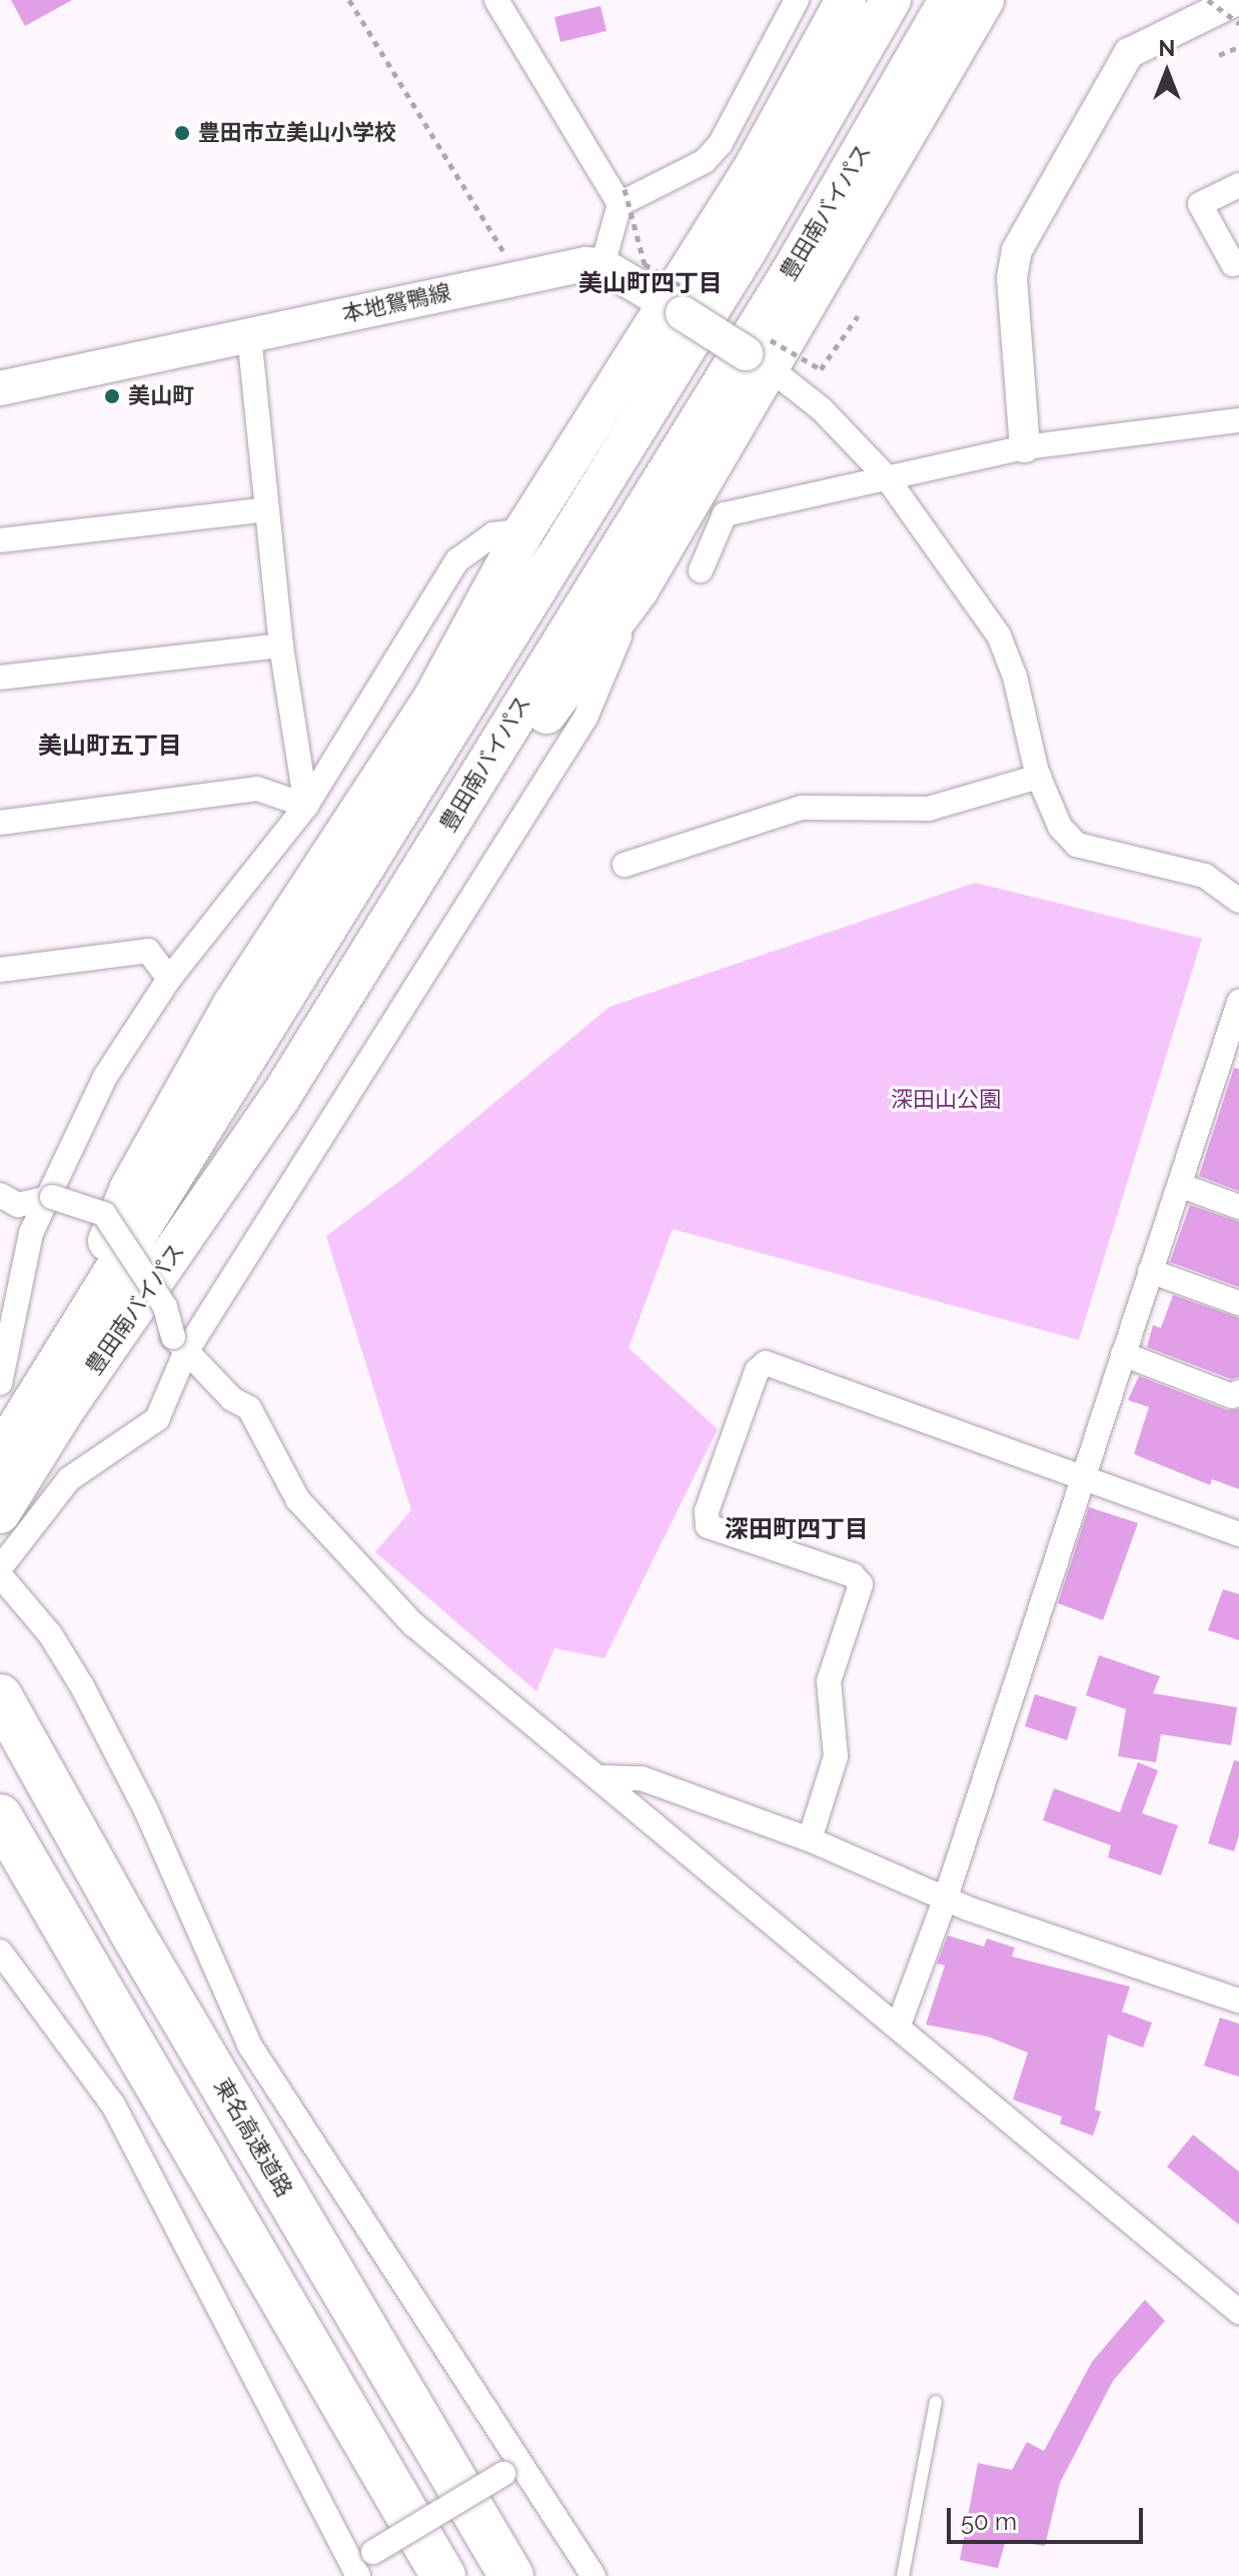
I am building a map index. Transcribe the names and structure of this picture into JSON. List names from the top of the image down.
{
  "streets": {
    "highway": ["豊田南バイパス", "東名高速道路"],
    "main road": ["本地鴛鴨線"]
  },
  "districts": ["美山町四丁目", "美山町五丁目", "深田町四丁目"],
  "parks": ["深田山公園"],
  "places": ["豊田市立美山小学校", "美山町"],
  "scale_bar": "50 m",
  "north": "top"
}
